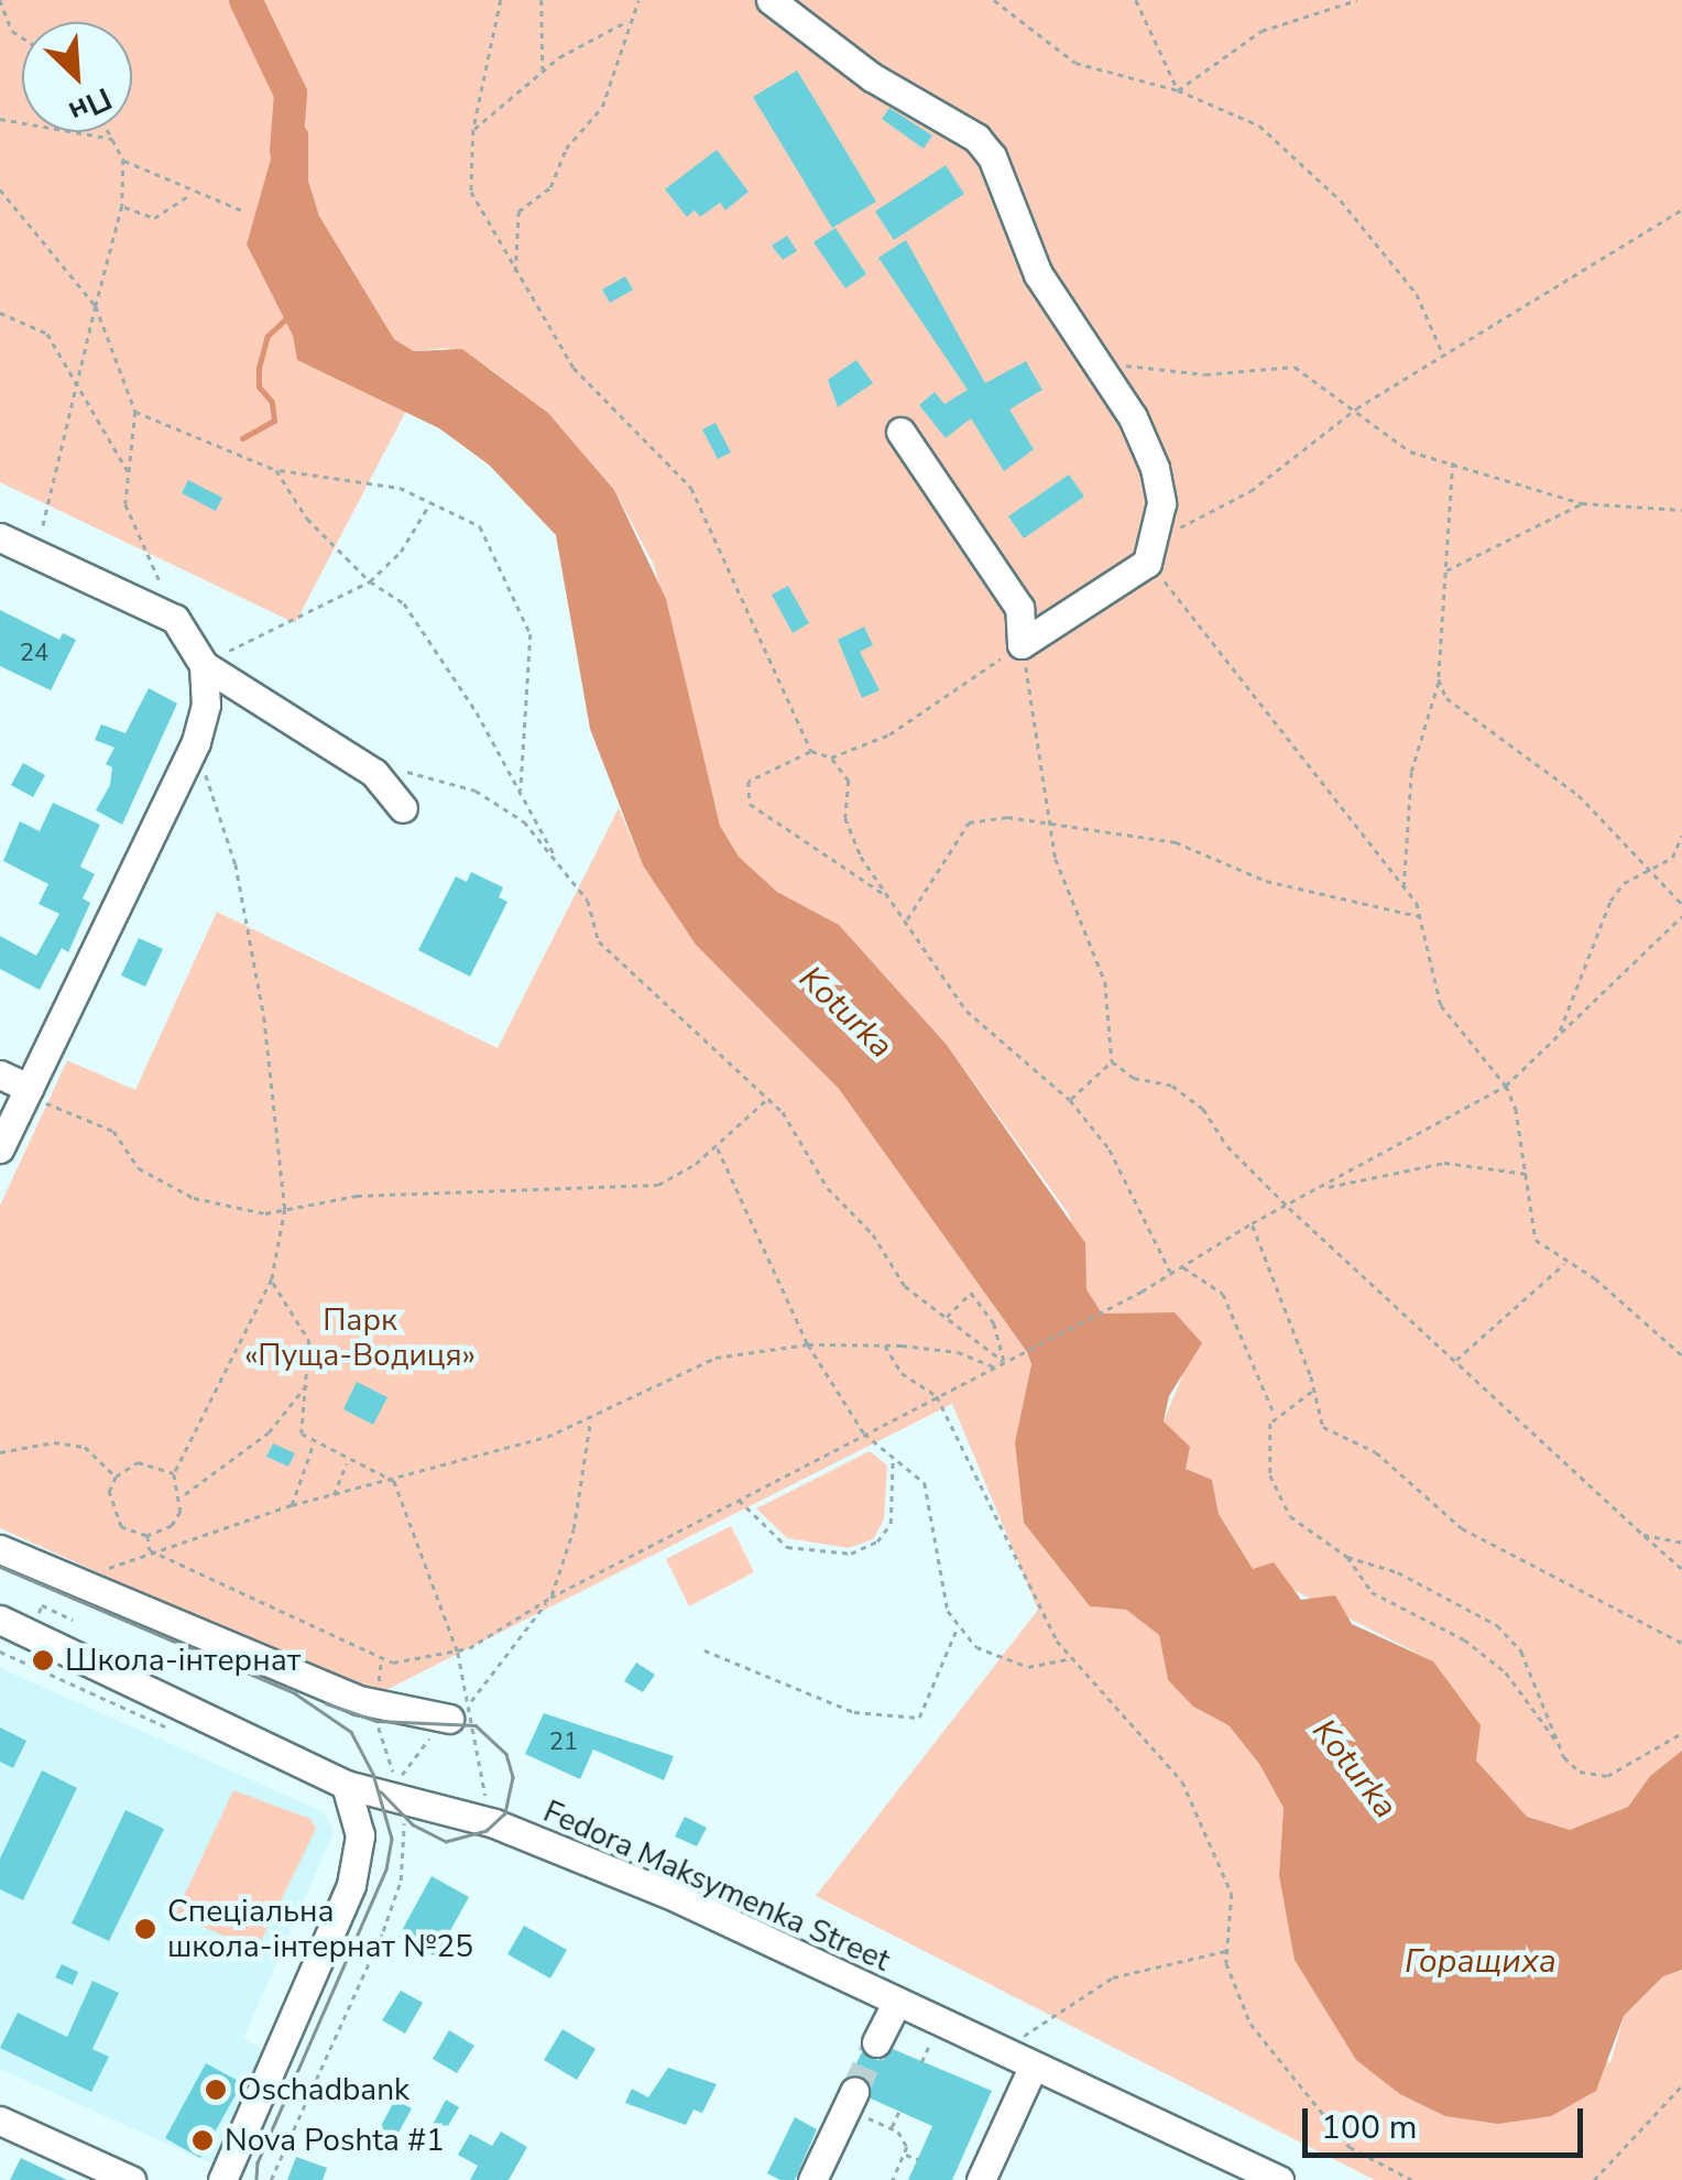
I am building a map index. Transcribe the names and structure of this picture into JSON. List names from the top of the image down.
{
  "streets": {
    "street": ["Fedora Maksymenka Street"]
  },
  "water": ["Koturka", "Горащиха"],
  "parks": ["Парк «Пуща-Водиця»"],
  "places": [
    "Школа-інтернат",
    "Спеціальна школа-інтернат №25",
    "Oschadbank",
    "Nova Poshta #1"
  ],
  "house_numbers": ["24", "21"],
  "scale_bar": "100 m",
  "north": "bottom right"
}
